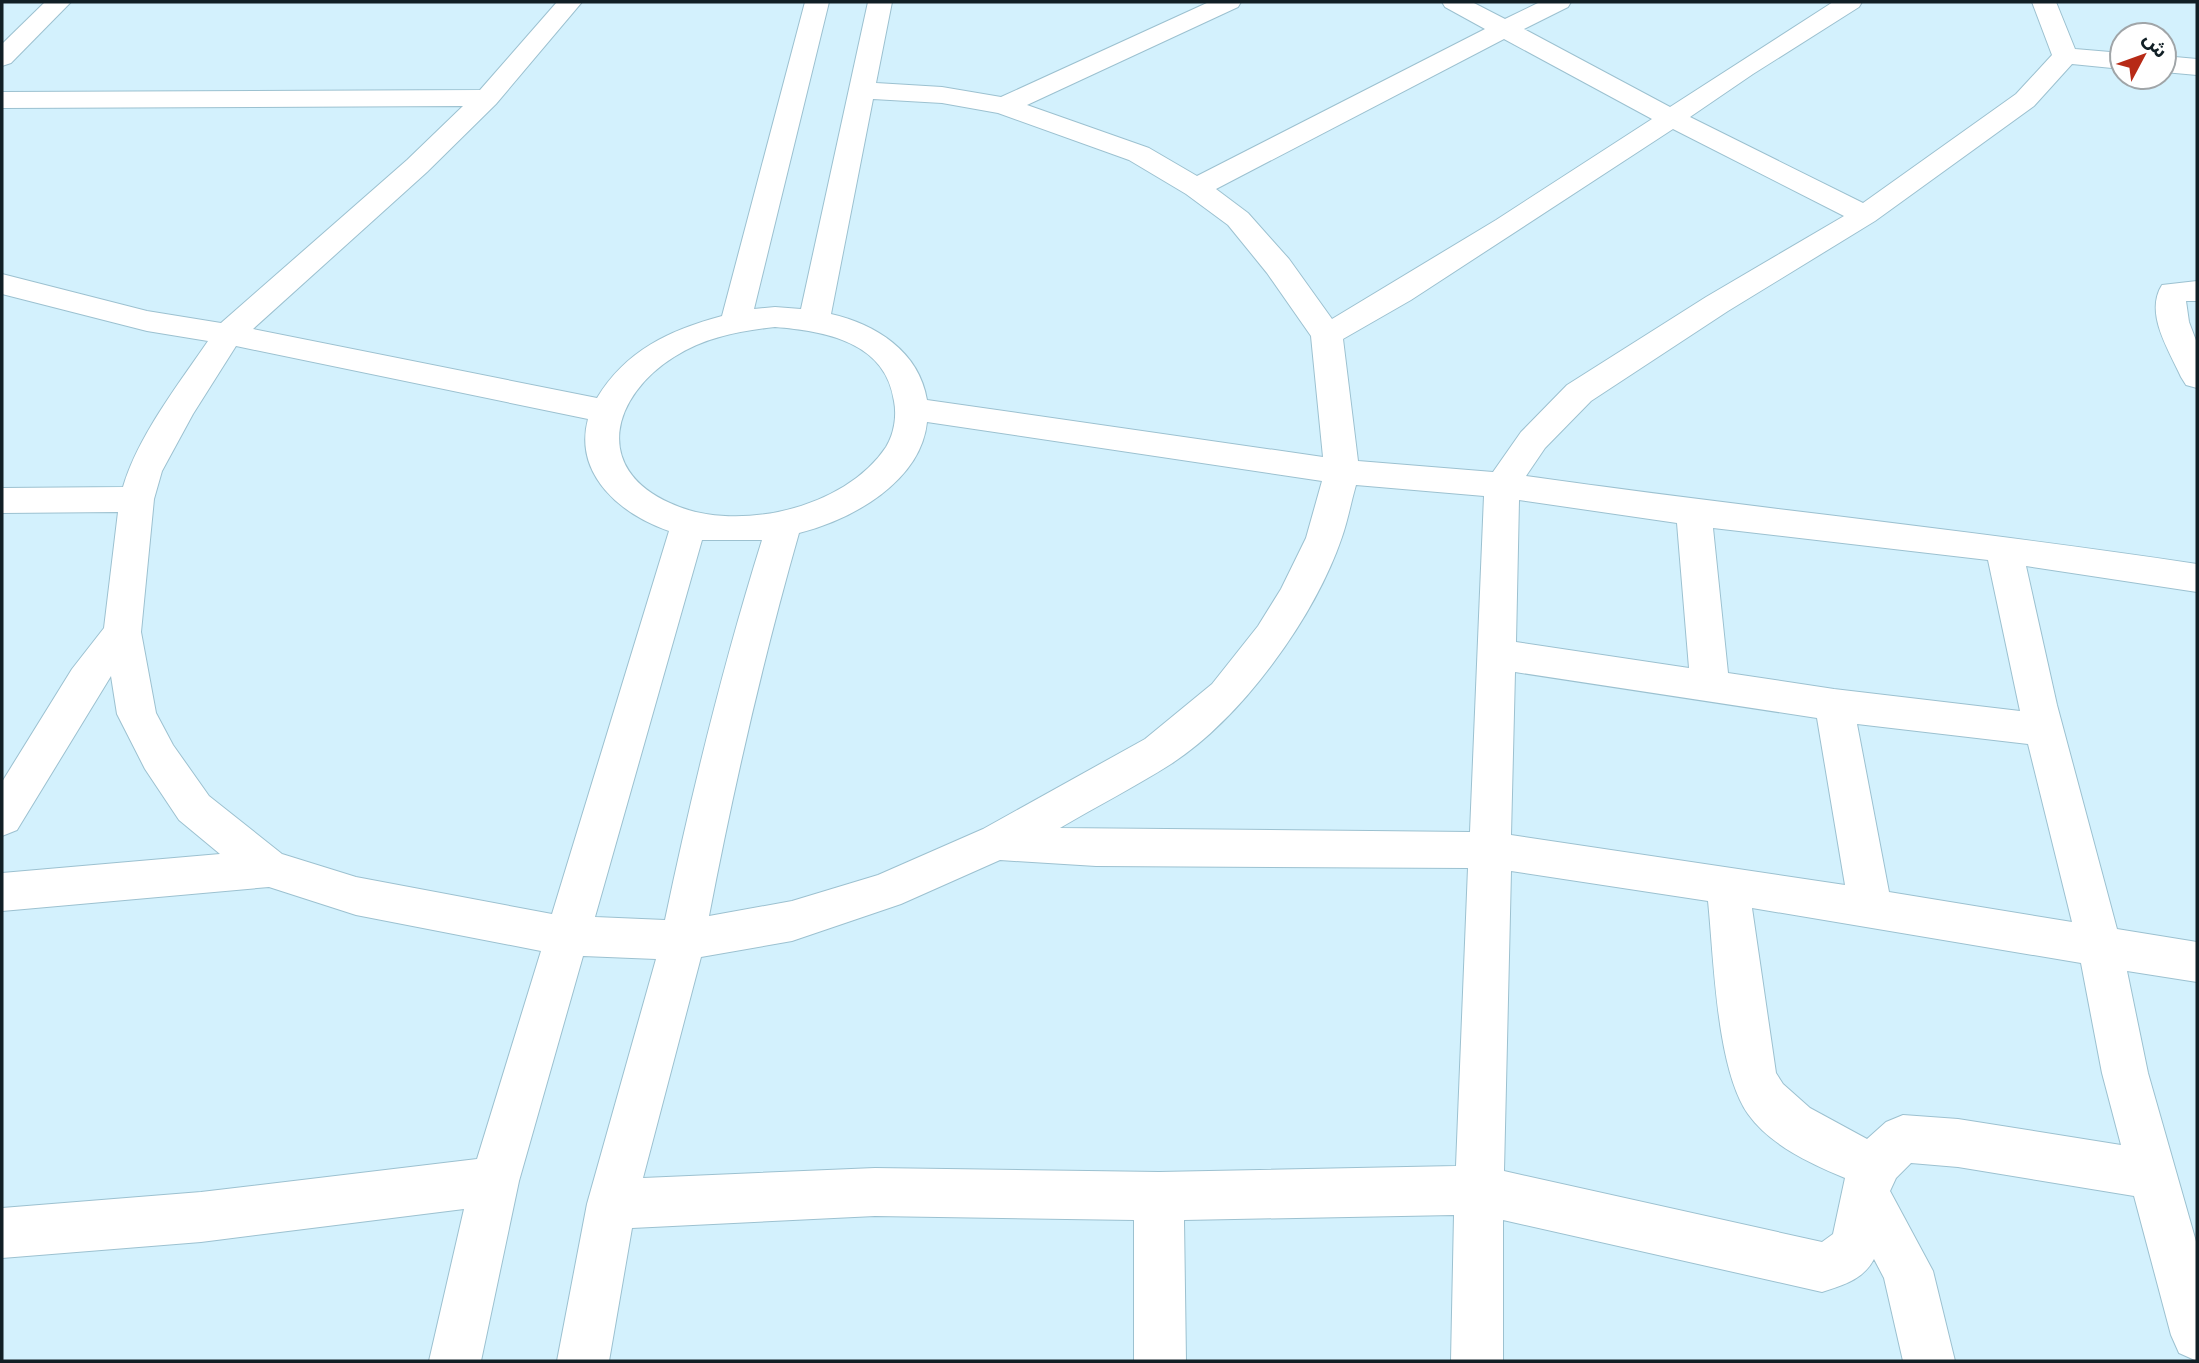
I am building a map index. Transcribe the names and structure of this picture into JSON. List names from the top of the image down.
{
  "north": "top right"
}
